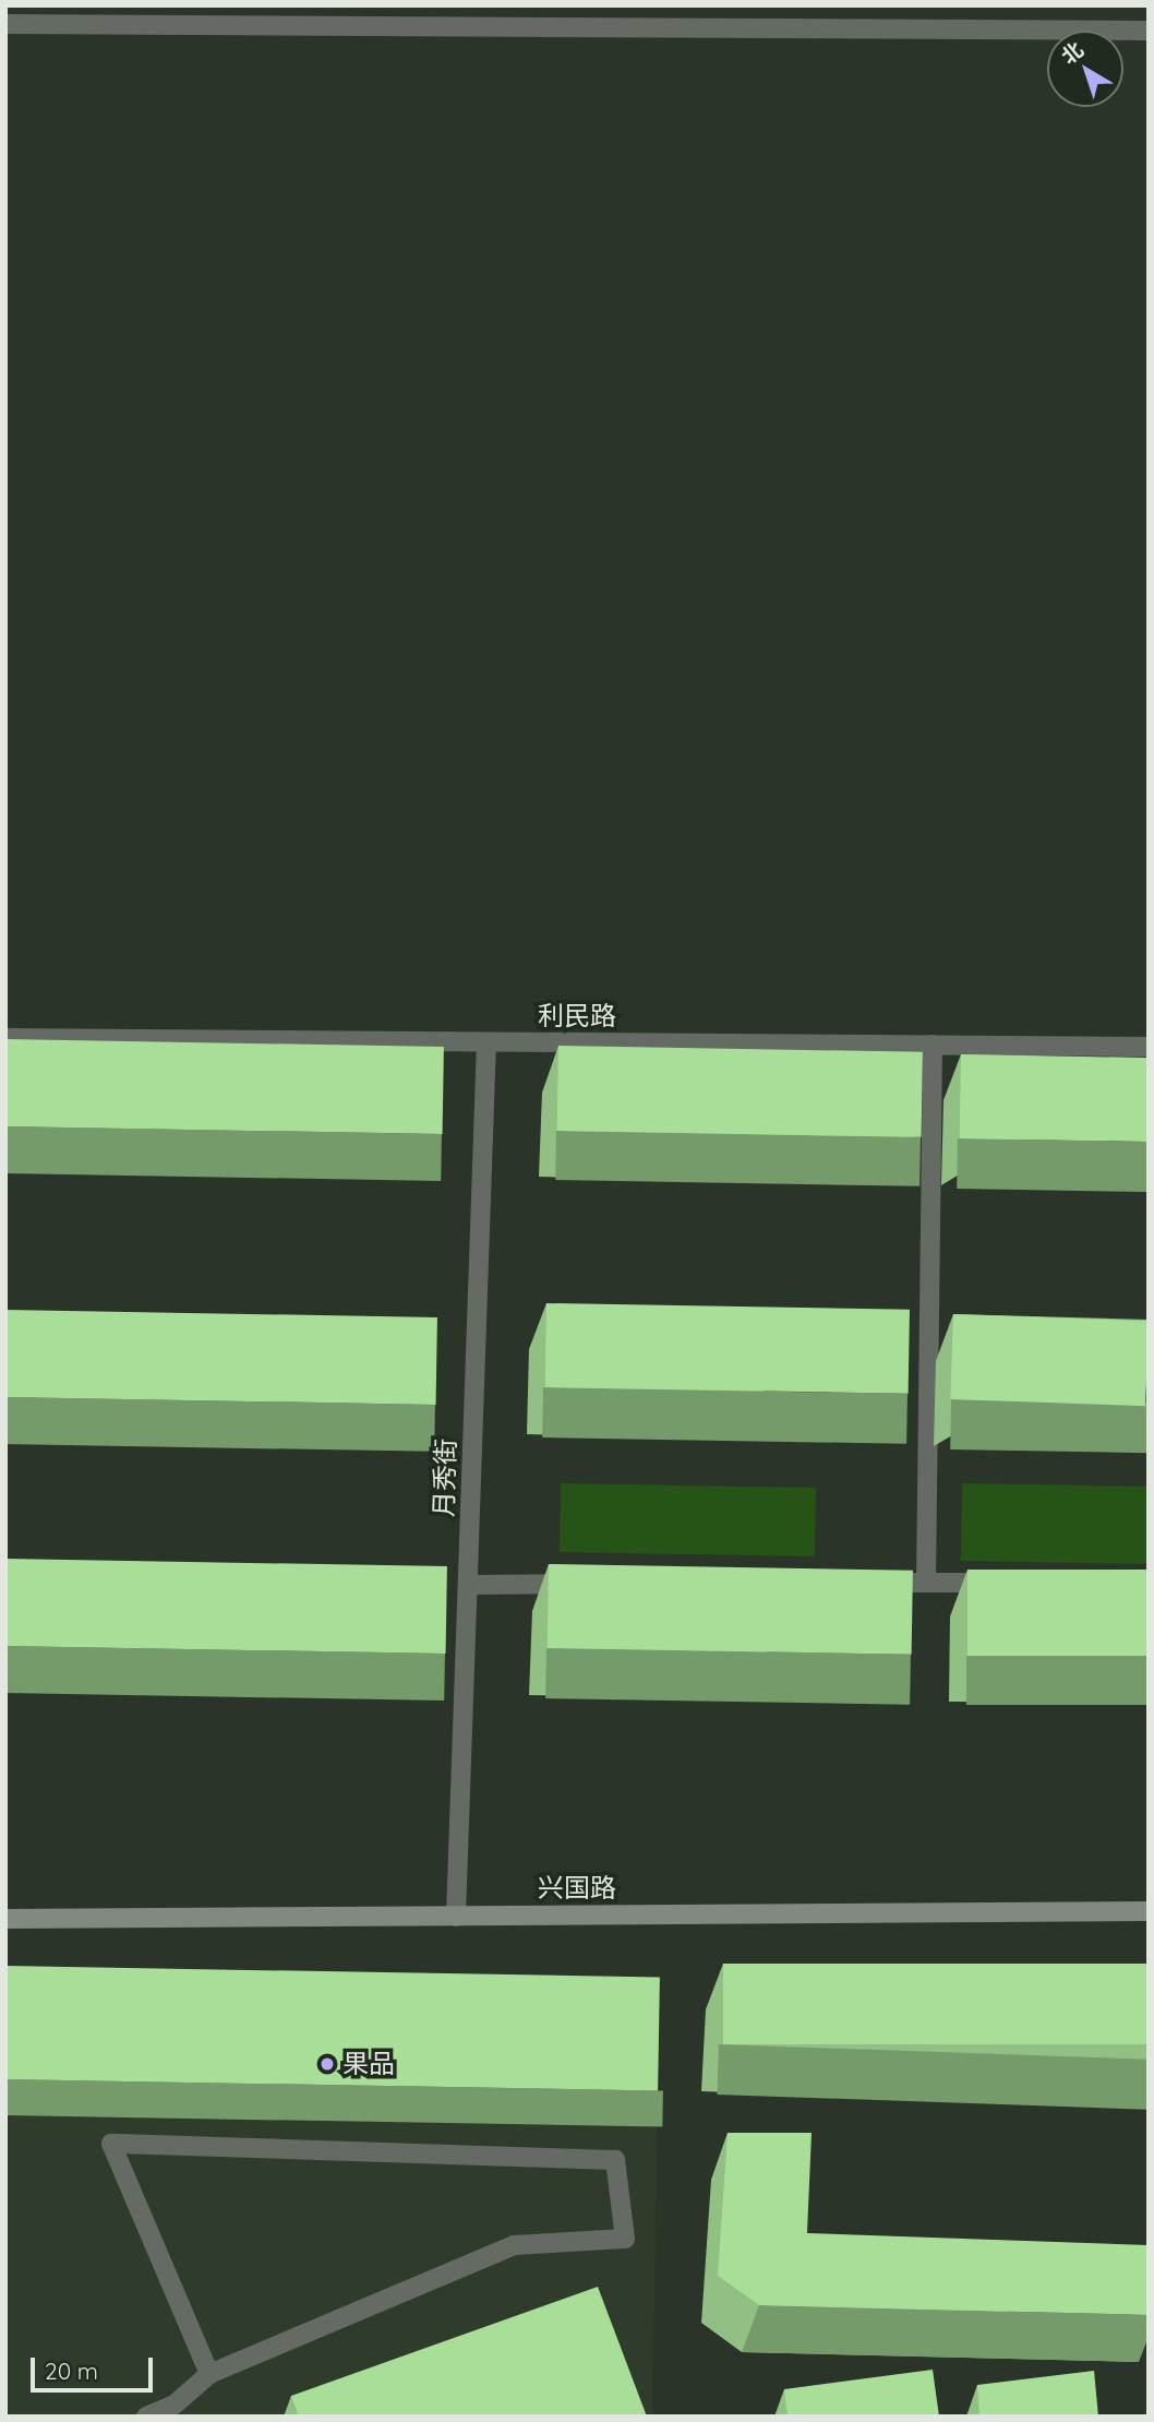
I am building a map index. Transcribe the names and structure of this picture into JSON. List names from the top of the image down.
{
  "streets": {
    "main road": ["兴国路"],
    "street": ["利民路", "月秀街"]
  },
  "crossings": [
    ["利民路", "月秀街"],
    ["月秀街", "兴国路"]
  ],
  "places": ["果品"],
  "scale_bar": "20 m",
  "north": "top left"
}
